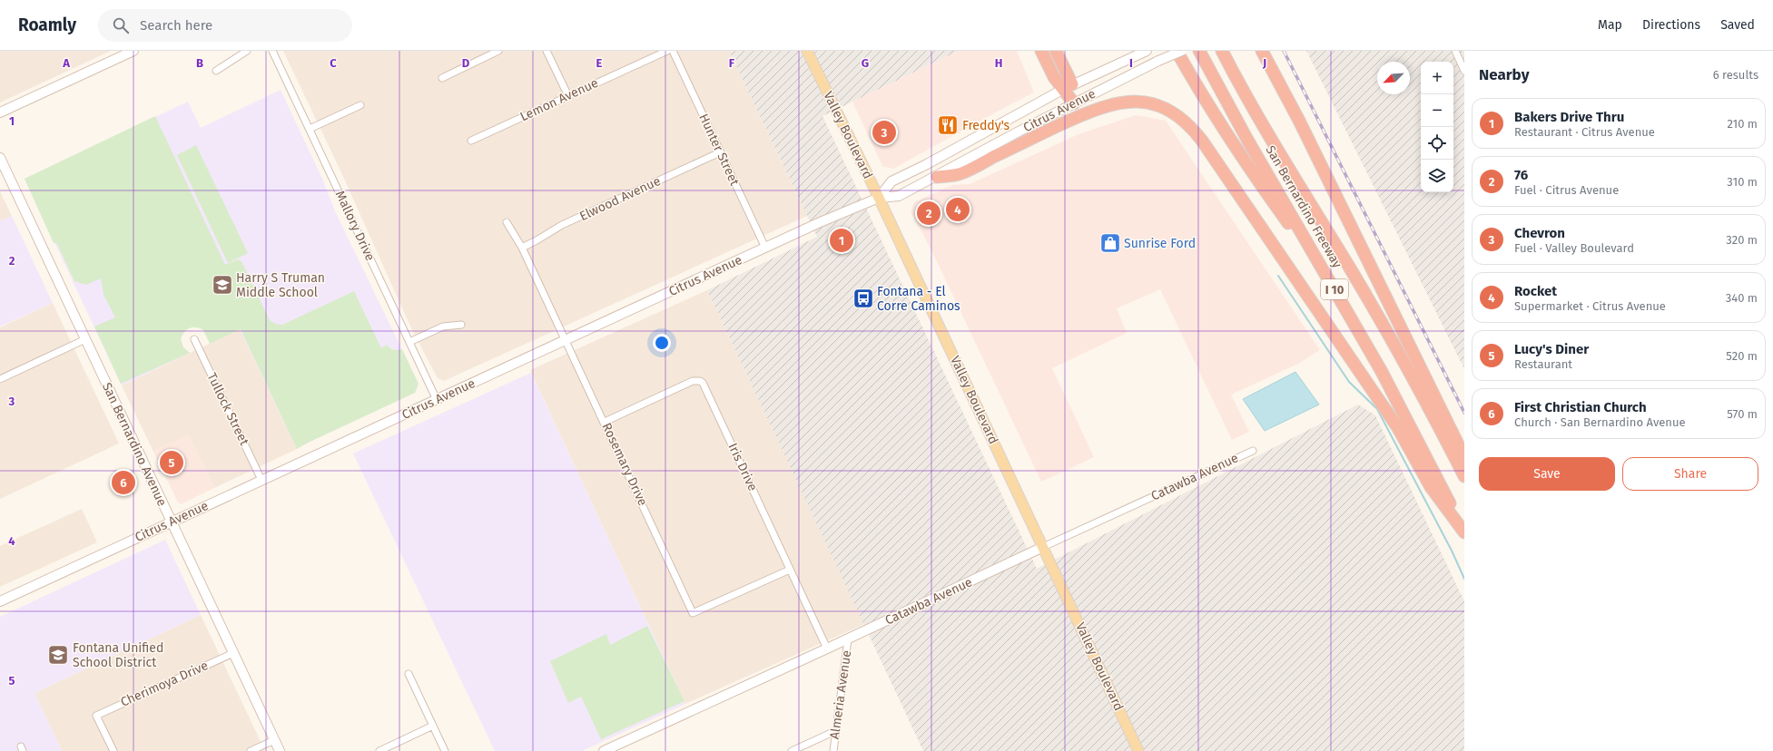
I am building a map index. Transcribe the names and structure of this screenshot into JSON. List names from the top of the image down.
{
  "streets": {
    "highway": ["San Bernardino Freeway", "I 10"],
    "main road": [
      "Citrus Avenue",
      "Valley Boulevard",
      "San Bernardino Avenue",
      "Catawba Avenue"
    ],
    "street": [
      "Lemon Avenue",
      "Hunter Street",
      "Elwood Avenue",
      "Mallory Drive",
      "Tullock Street",
      "Rosemary Drive",
      "Iris Drive",
      "Cherimoya Drive",
      "Almeria Avenue"
    ]
  },
  "crossings": [
    ["Citrus Avenue", "Valley Boulevard"],
    ["Citrus Avenue", "Hunter Street"],
    ["Citrus Avenue", "Mallory Drive"],
    ["Citrus Avenue", "Tullock Street"],
    ["Citrus Avenue", "San Bernardino Avenue"],
    ["Citrus Avenue", "Rosemary Drive"],
    ["Valley Boulevard", "Catawba Avenue"],
    ["Hunter Street", "Elwood Avenue"],
    ["Elwood Avenue", "Rosemary Drive"],
    ["San Bernardino Avenue", "Cherimoya Drive"],
    ["Rosemary Drive", "Iris Drive"],
    ["Iris Drive", "Catawba Avenue"],
    ["Catawba Avenue", "Almeria Avenue"]
  ],
  "places": {
    "restaurant": ["Freddy's"],
    "shop": ["Sunrise Ford"],
    "school or university": ["Harry S Truman Middle School", "Fontana Unified School District"],
    "bus stop": ["Fontana - El Corre Caminos"]
  },
  "north": "bottom left",
  "page": {
    "header": "Roamly",
    "search": "Search here",
    "nav": ["Map", "Directions", "Saved"],
    "heading": ["Nearby", "6 results"],
    "map_buttons": ["+", "−"],
    "list": [
      {
        "mark": "1",
        "name": "Bakers Drive Thru",
        "note": "Restaurant · Citrus Avenue",
        "value": "210 m"
      },
      {
        "mark": "2",
        "name": "76",
        "note": "Fuel · Citrus Avenue",
        "value": "310 m"
      },
      {
        "mark": "3",
        "name": "Chevron",
        "note": "Fuel · Valley Boulevard",
        "value": "320 m"
      },
      {
        "mark": "4",
        "name": "Rocket",
        "note": "Supermarket · Citrus Avenue",
        "value": "340 m"
      },
      {
        "mark": "5",
        "name": "Lucy's Diner",
        "note": "Restaurant",
        "value": "520 m"
      },
      {
        "mark": "6",
        "name": "First Christian Church",
        "note": "Church · San Bernardino Avenue",
        "value": "570 m"
      }
    ],
    "pins": [
      "3",
      "4",
      "2",
      "1",
      "5",
      "6"
    ],
    "buttons": ["Save", "Share"]
  },
  "grid": {
    "columns": [
      "A",
      "B",
      "C",
      "D",
      "E",
      "F",
      "G",
      "H",
      "I",
      "J"
    ],
    "rows": [
      "1",
      "2",
      "3",
      "4",
      "5"
    ]
  }
}
